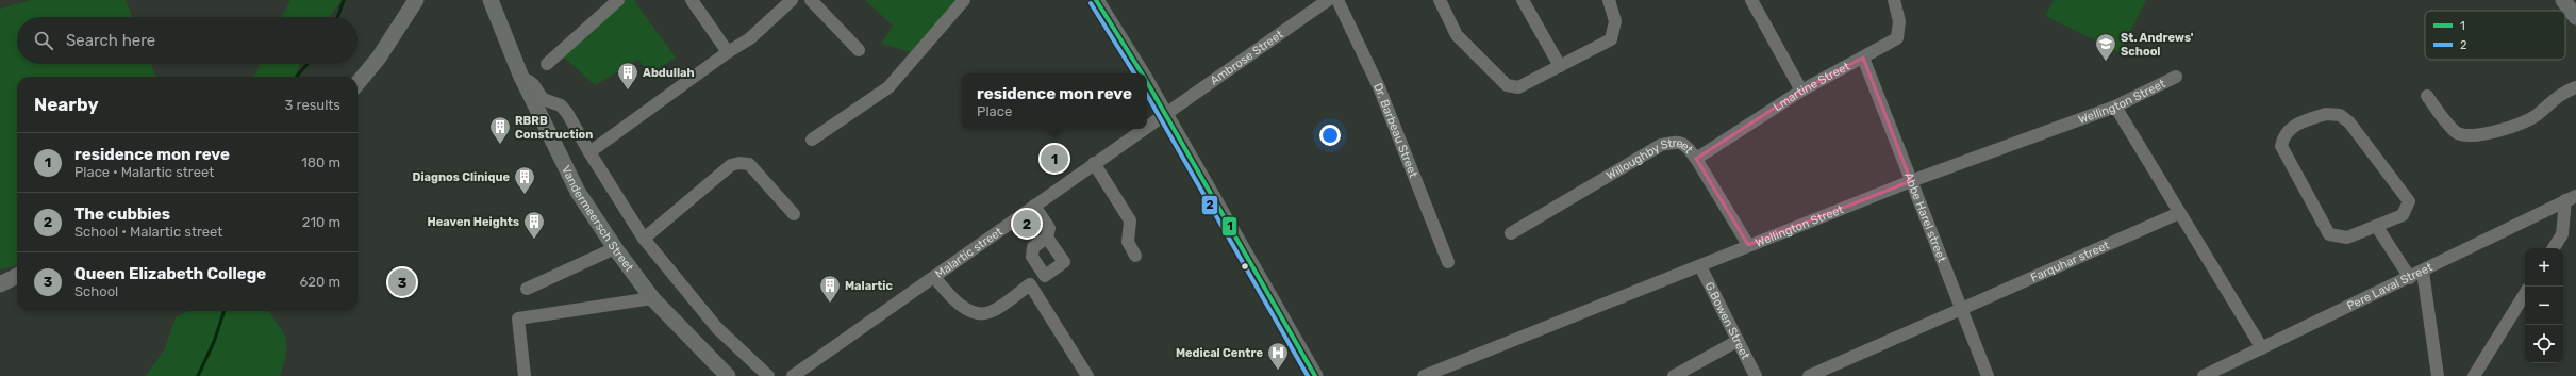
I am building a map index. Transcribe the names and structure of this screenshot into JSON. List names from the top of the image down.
{
  "streets": {
    "main road": ["Vandermeersch Street"],
    "street": [
      "Ambrose Street",
      "Lmartine Street",
      "Wellington Street",
      "Dr. Barbeau Street",
      "Willoughby Street",
      "Abbe Harel street",
      "Malartic street",
      "Farquhar street",
      "Pere Laval Street",
      "G.Bowen Street"
    ]
  },
  "crossings": [
    ["Ambrose Street", "Malartic street"],
    ["Lmartine Street", "Willoughby Street"],
    ["Lmartine Street", "Abbe Harel street"],
    ["Wellington Street", "Willoughby Street"],
    ["Wellington Street", "Abbe Harel street"],
    ["Wellington Street", "G.Bowen Street"],
    ["Abbe Harel street", "Farquhar street"]
  ],
  "places": {
    "school or university": ["St. Andrews' School"],
    "building": [
      "Abdullah",
      "RBRB Construction",
      "Diagnos Clinique",
      "Heaven Heights",
      "Malartic"
    ],
    "hospital": ["Medical Centre"]
  },
  "lines": ["transit line 1", "transit line 2"],
  "legend": ["1", "2"],
  "page": {
    "search": "Search here",
    "popup": ["residence mon reve", "Place"],
    "heading": ["Nearby", "3 results"],
    "list": [
      {
        "mark": "1",
        "name": "residence mon reve",
        "note": "Place · Malartic street",
        "value": "180 m"
      },
      {
        "mark": "2",
        "name": "The cubbies",
        "note": "School · Malartic street",
        "value": "210 m"
      },
      {
        "mark": "3",
        "name": "Queen Elizabeth College",
        "note": "School",
        "value": "620 m"
      }
    ],
    "pins": ["1", "2", "3"],
    "map_buttons": ["+", "−"]
  }
}
